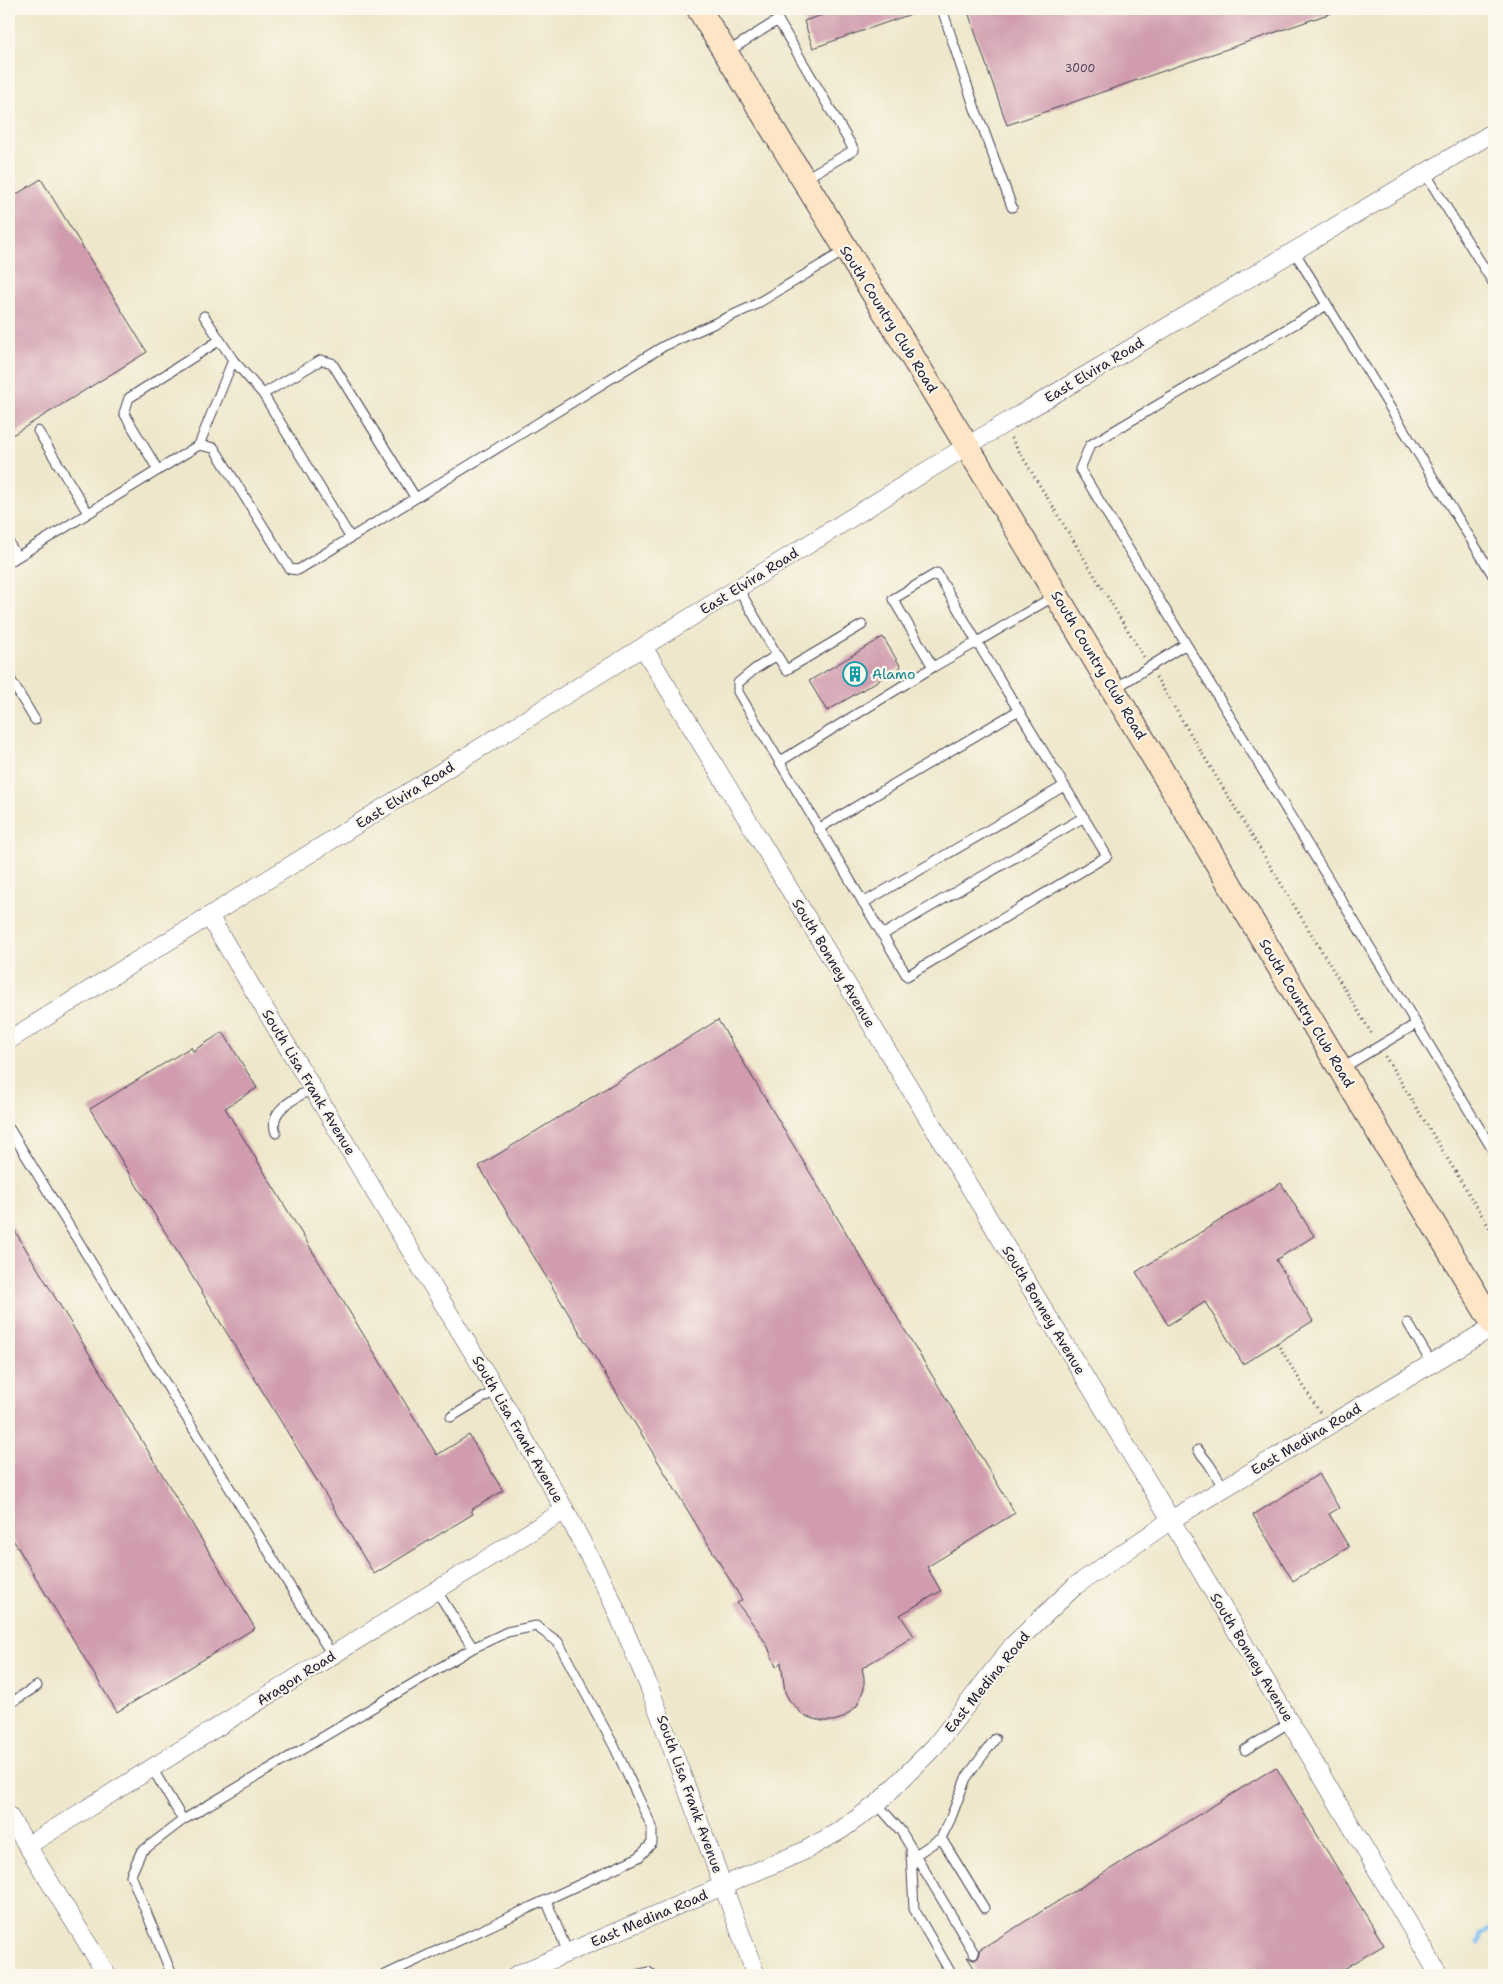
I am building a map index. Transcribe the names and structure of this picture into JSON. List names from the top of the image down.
{
  "streets": {
    "street": [
      "South Country Club Road",
      "East Elvira Road",
      "South Bonney Avenue",
      "South Lisa Frank Avenue",
      "East Medina Road",
      "Aragon Road"
    ]
  },
  "crossings": [
    ["South Country Club Road", "East Elvira Road"],
    ["South Country Club Road", "East Medina Road"],
    ["East Elvira Road", "South Bonney Avenue"],
    ["East Elvira Road", "South Lisa Frank Avenue"],
    ["South Bonney Avenue", "East Medina Road"],
    ["South Lisa Frank Avenue", "East Medina Road"],
    ["South Lisa Frank Avenue", "Aragon Road"]
  ],
  "places": {
    "building": ["Alamo"]
  },
  "house_numbers": ["3000"]
}
